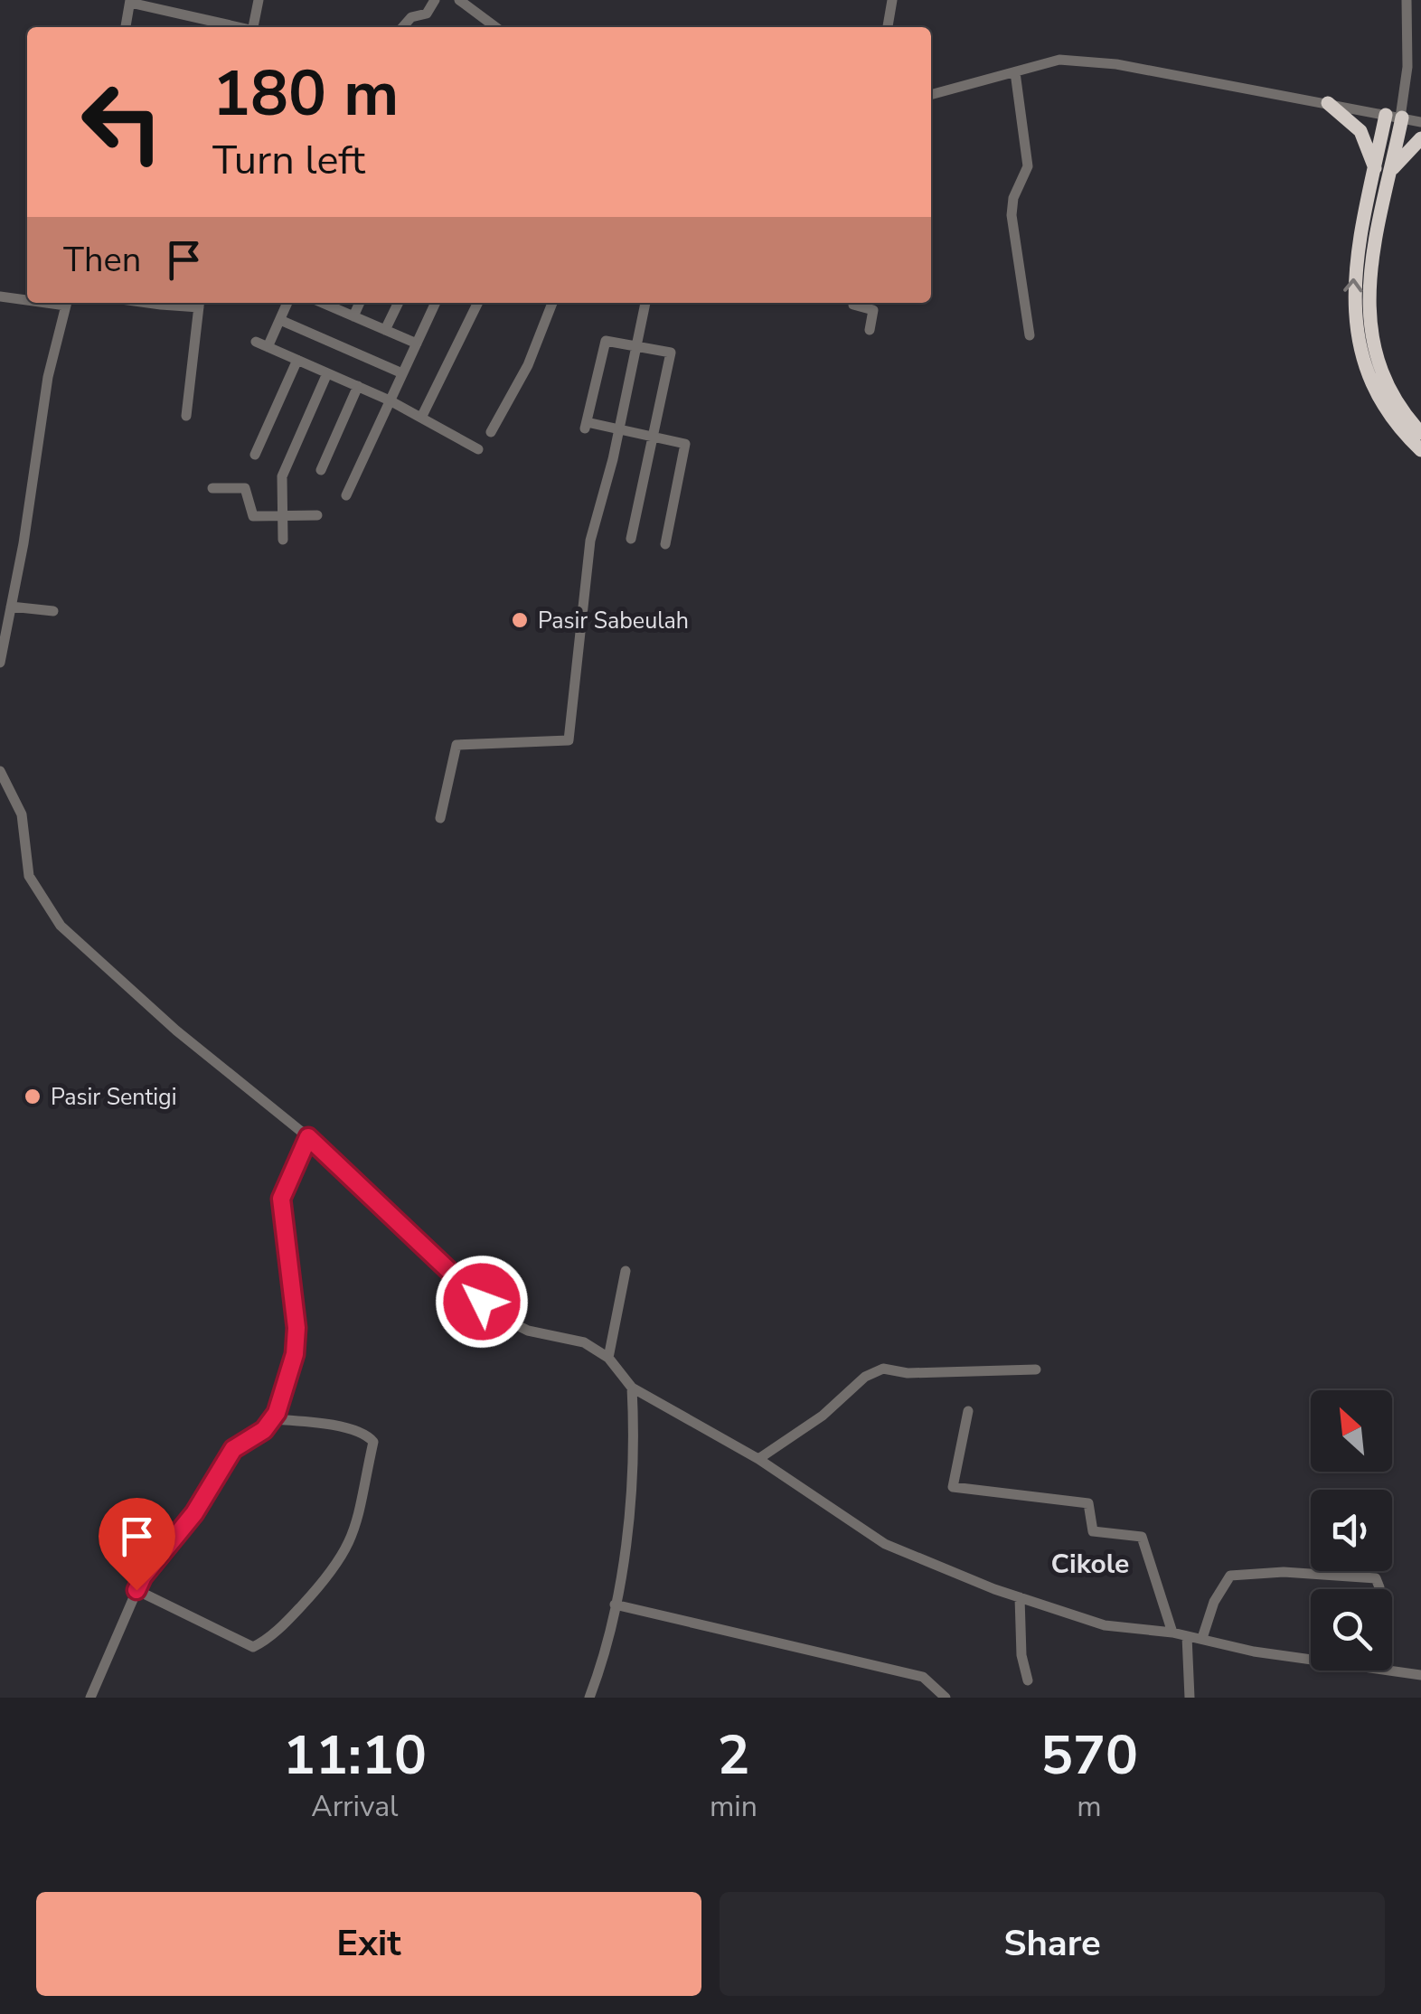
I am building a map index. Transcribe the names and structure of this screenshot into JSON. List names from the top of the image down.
{
  "districts": ["Cikole"],
  "places": ["Pasir Sabeulah", "Pasir Sentigi"],
  "north": "top left",
  "page": {
    "turn": ["180 m", "Turn left"],
    "then": "Then",
    "eta": [
      "11:10",
      "Arrival",
      "2",
      "min",
      "570",
      "m"
    ],
    "buttons": ["Exit", "Share"]
  }
}
